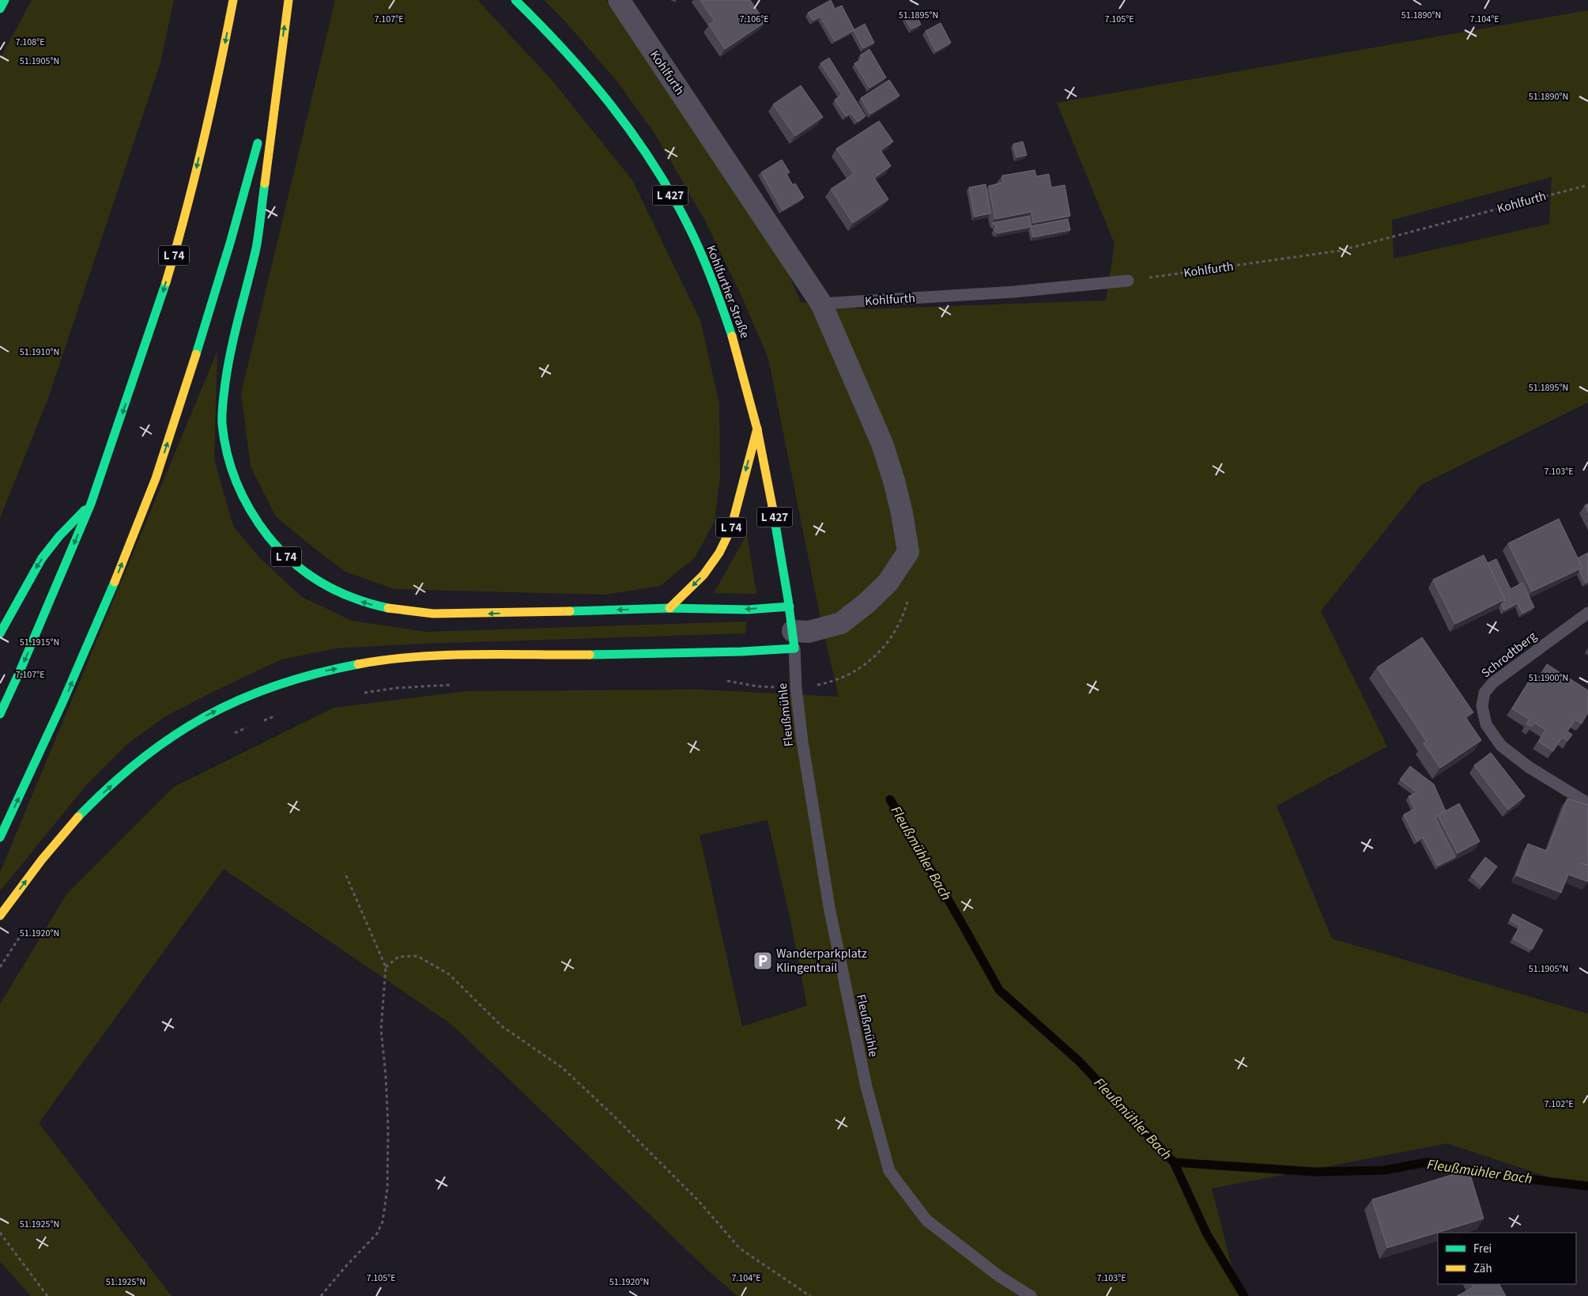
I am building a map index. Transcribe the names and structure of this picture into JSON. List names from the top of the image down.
{
  "streets": {
    "main road": ["L 427", "L 74", "Kohlfurther Straße"],
    "street": ["Kohlfurth"],
    "lane": ["Schrodtberg", "Fleußmühle"]
  },
  "crossings": [
    ["Kohlfurth", "Kohlfurther Straße"],
    ["Kohlfurth", "Fleußmühle"],
    ["L 74", "Kohlfurther Straße"],
    ["Kohlfurther Straße", "Fleußmühle"]
  ],
  "water": ["Fleußmühler Bach"],
  "places": {
    "parking": ["Wanderparkplatz Klingentrail"]
  },
  "legend": ["Frei", "Zäh"],
  "coordinates": [
    "51.1895°N",
    "51.1890°N",
    "7.106°E",
    "7.105°E",
    "7.104°E",
    "7.107°E",
    "7.108°E",
    "51.1905°N",
    "51.1910°N",
    "7.103°E",
    "51.1915°N",
    "51.1900°N",
    "51.1920°N",
    "7.102°E",
    "51.1925°N"
  ]
}
